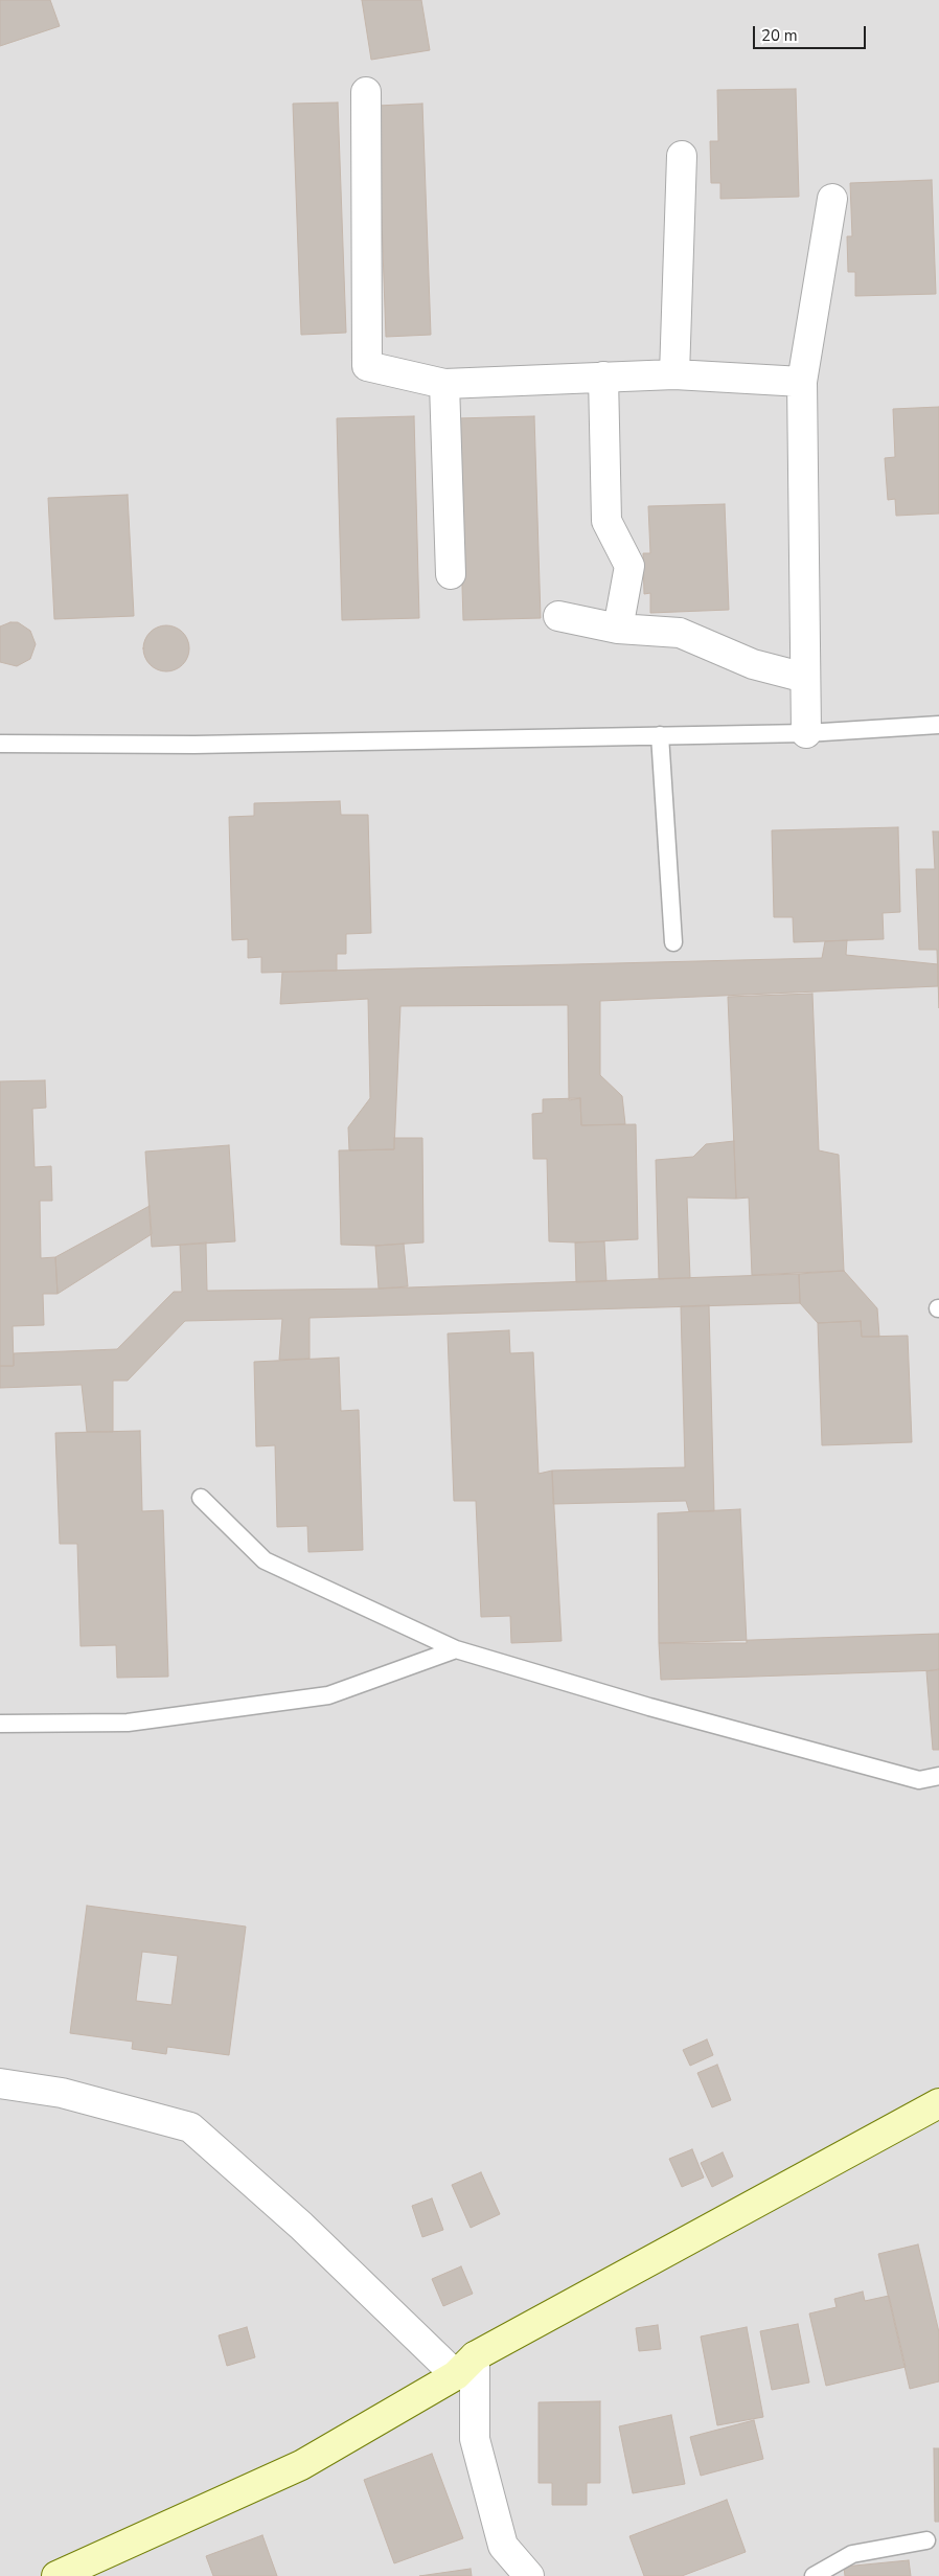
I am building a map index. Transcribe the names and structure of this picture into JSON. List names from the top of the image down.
{
  "scale_bar": "20 m"
}
